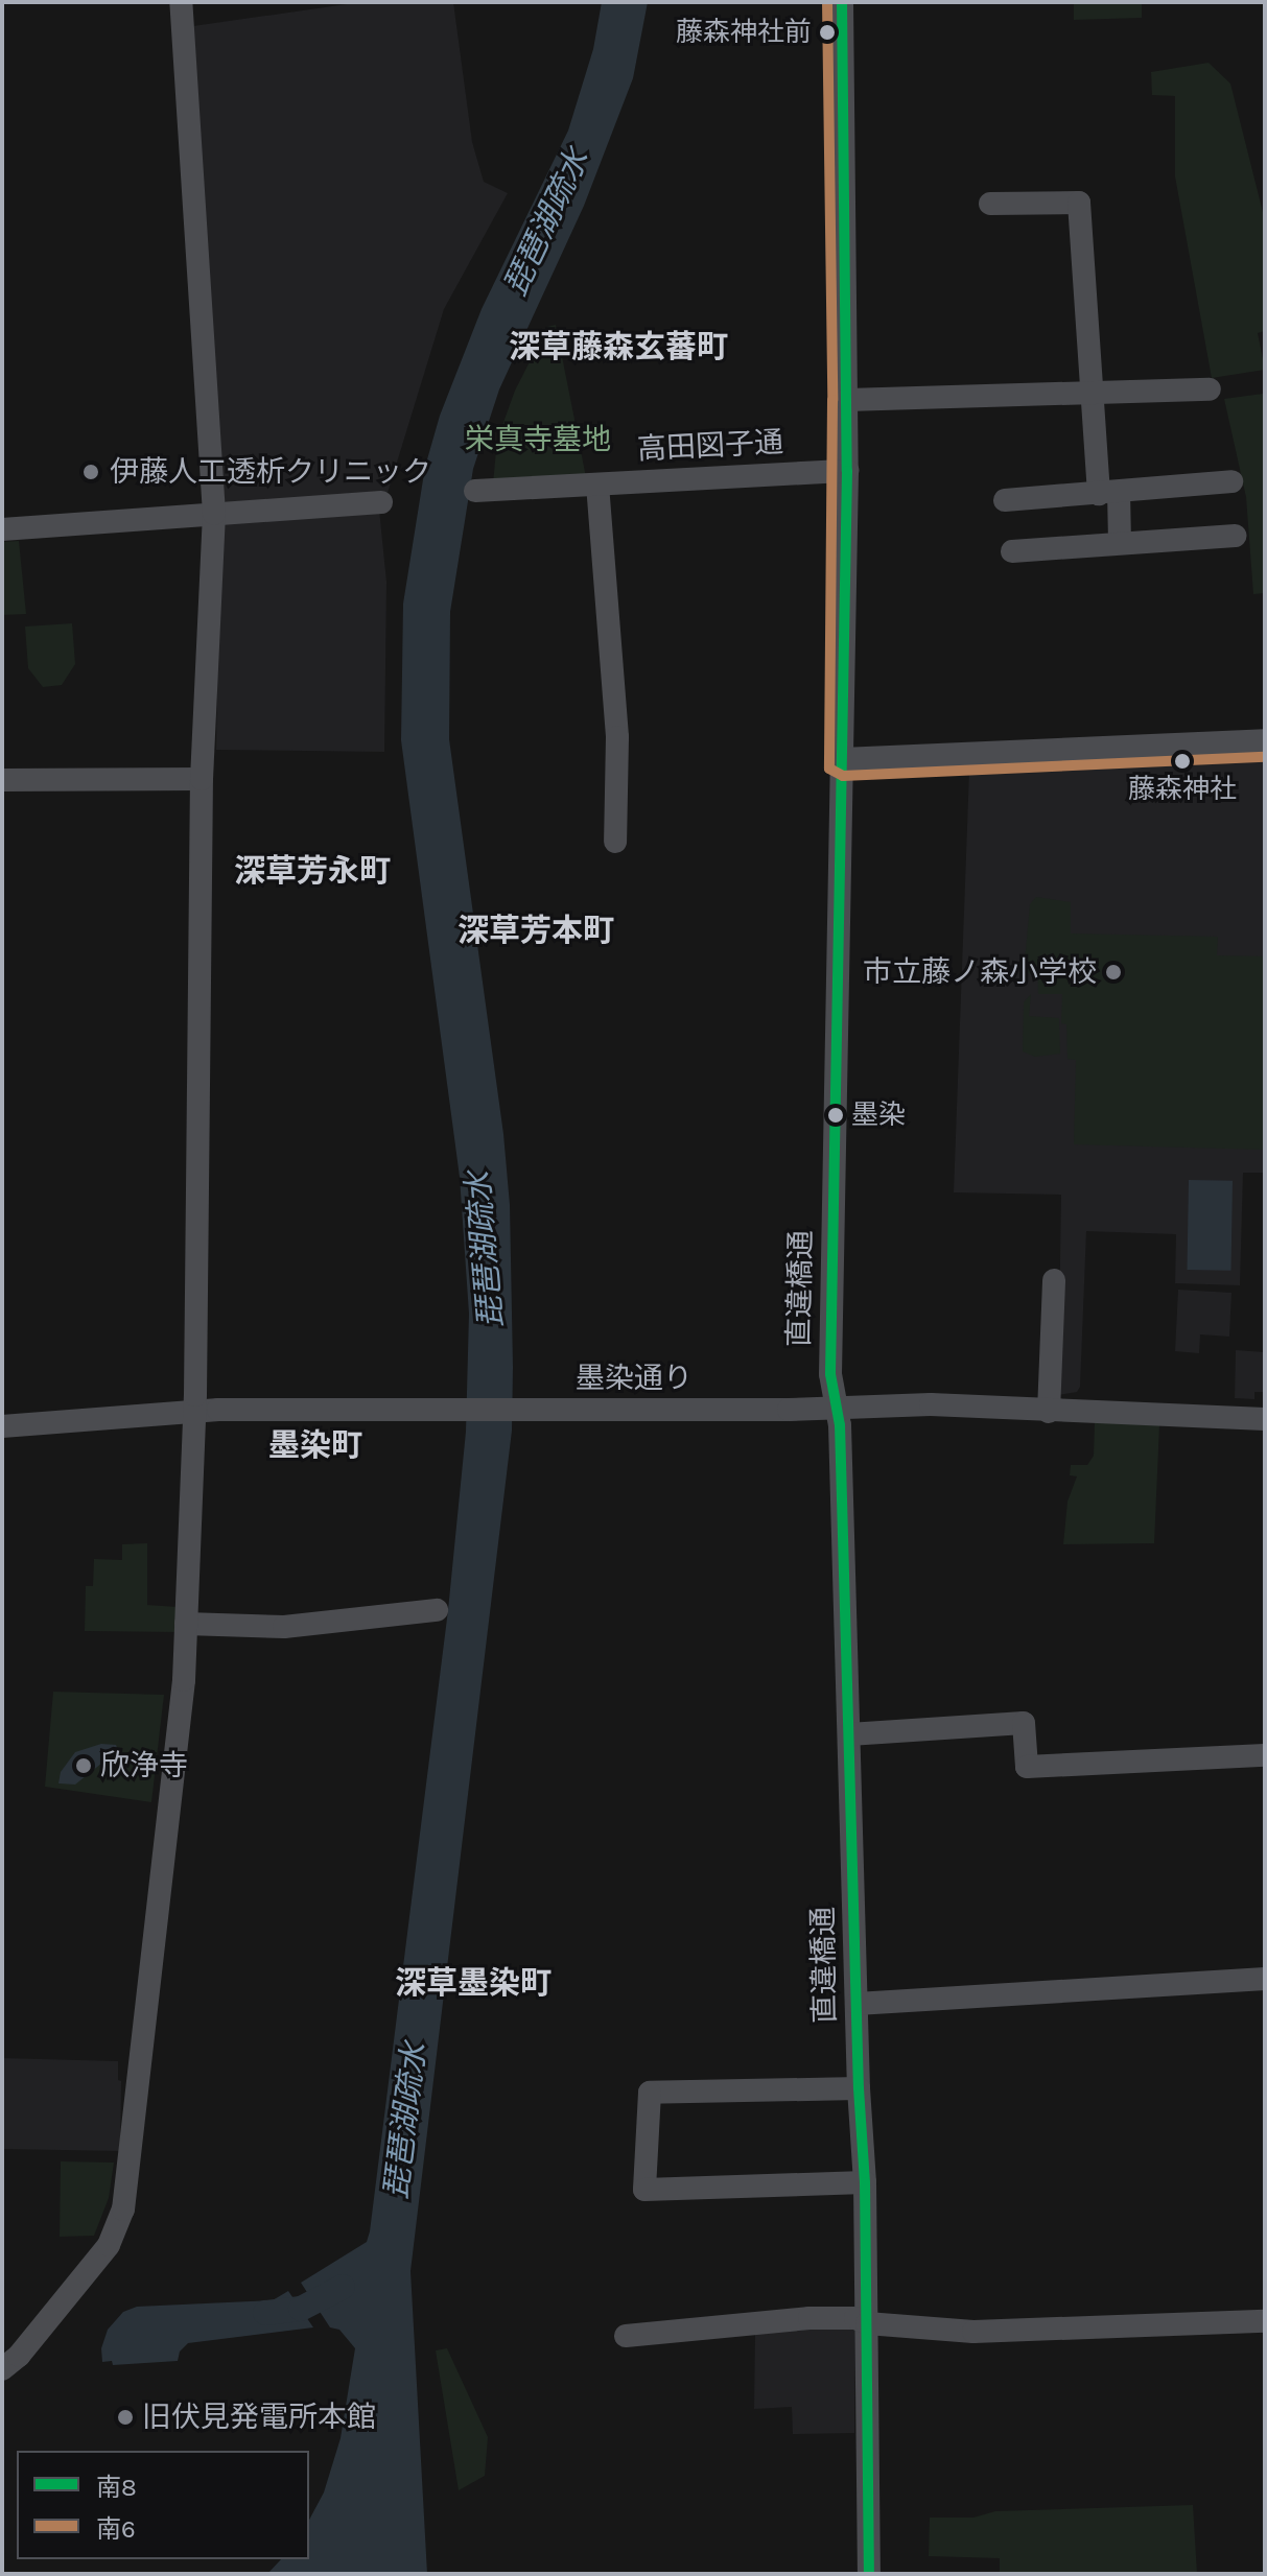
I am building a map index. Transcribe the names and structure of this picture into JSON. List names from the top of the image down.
{
  "streets": {
    "street": ["高田図子通", "直違橋通", "墨染通り"]
  },
  "crossings": [
    ["高田図子通", "直違橋通"],
    ["直違橋通", "墨染通り"]
  ],
  "districts": [
    "深草藤森玄蕃町",
    "深草芳永町",
    "深草芳本町",
    "墨染町",
    "深草墨染町"
  ],
  "water": ["琵琶湖疏水"],
  "parks": ["栄真寺墓地"],
  "places": [
    "藤森神社前",
    "伊藤人工透析クリニック",
    "藤森神社",
    "市立藤ノ森小学校",
    "墨染",
    "欣浄寺",
    "旧伏見発電所本館"
  ],
  "lines": ["transit line 南8", "transit line 南6"],
  "legend": ["南8", "南6"]
}
